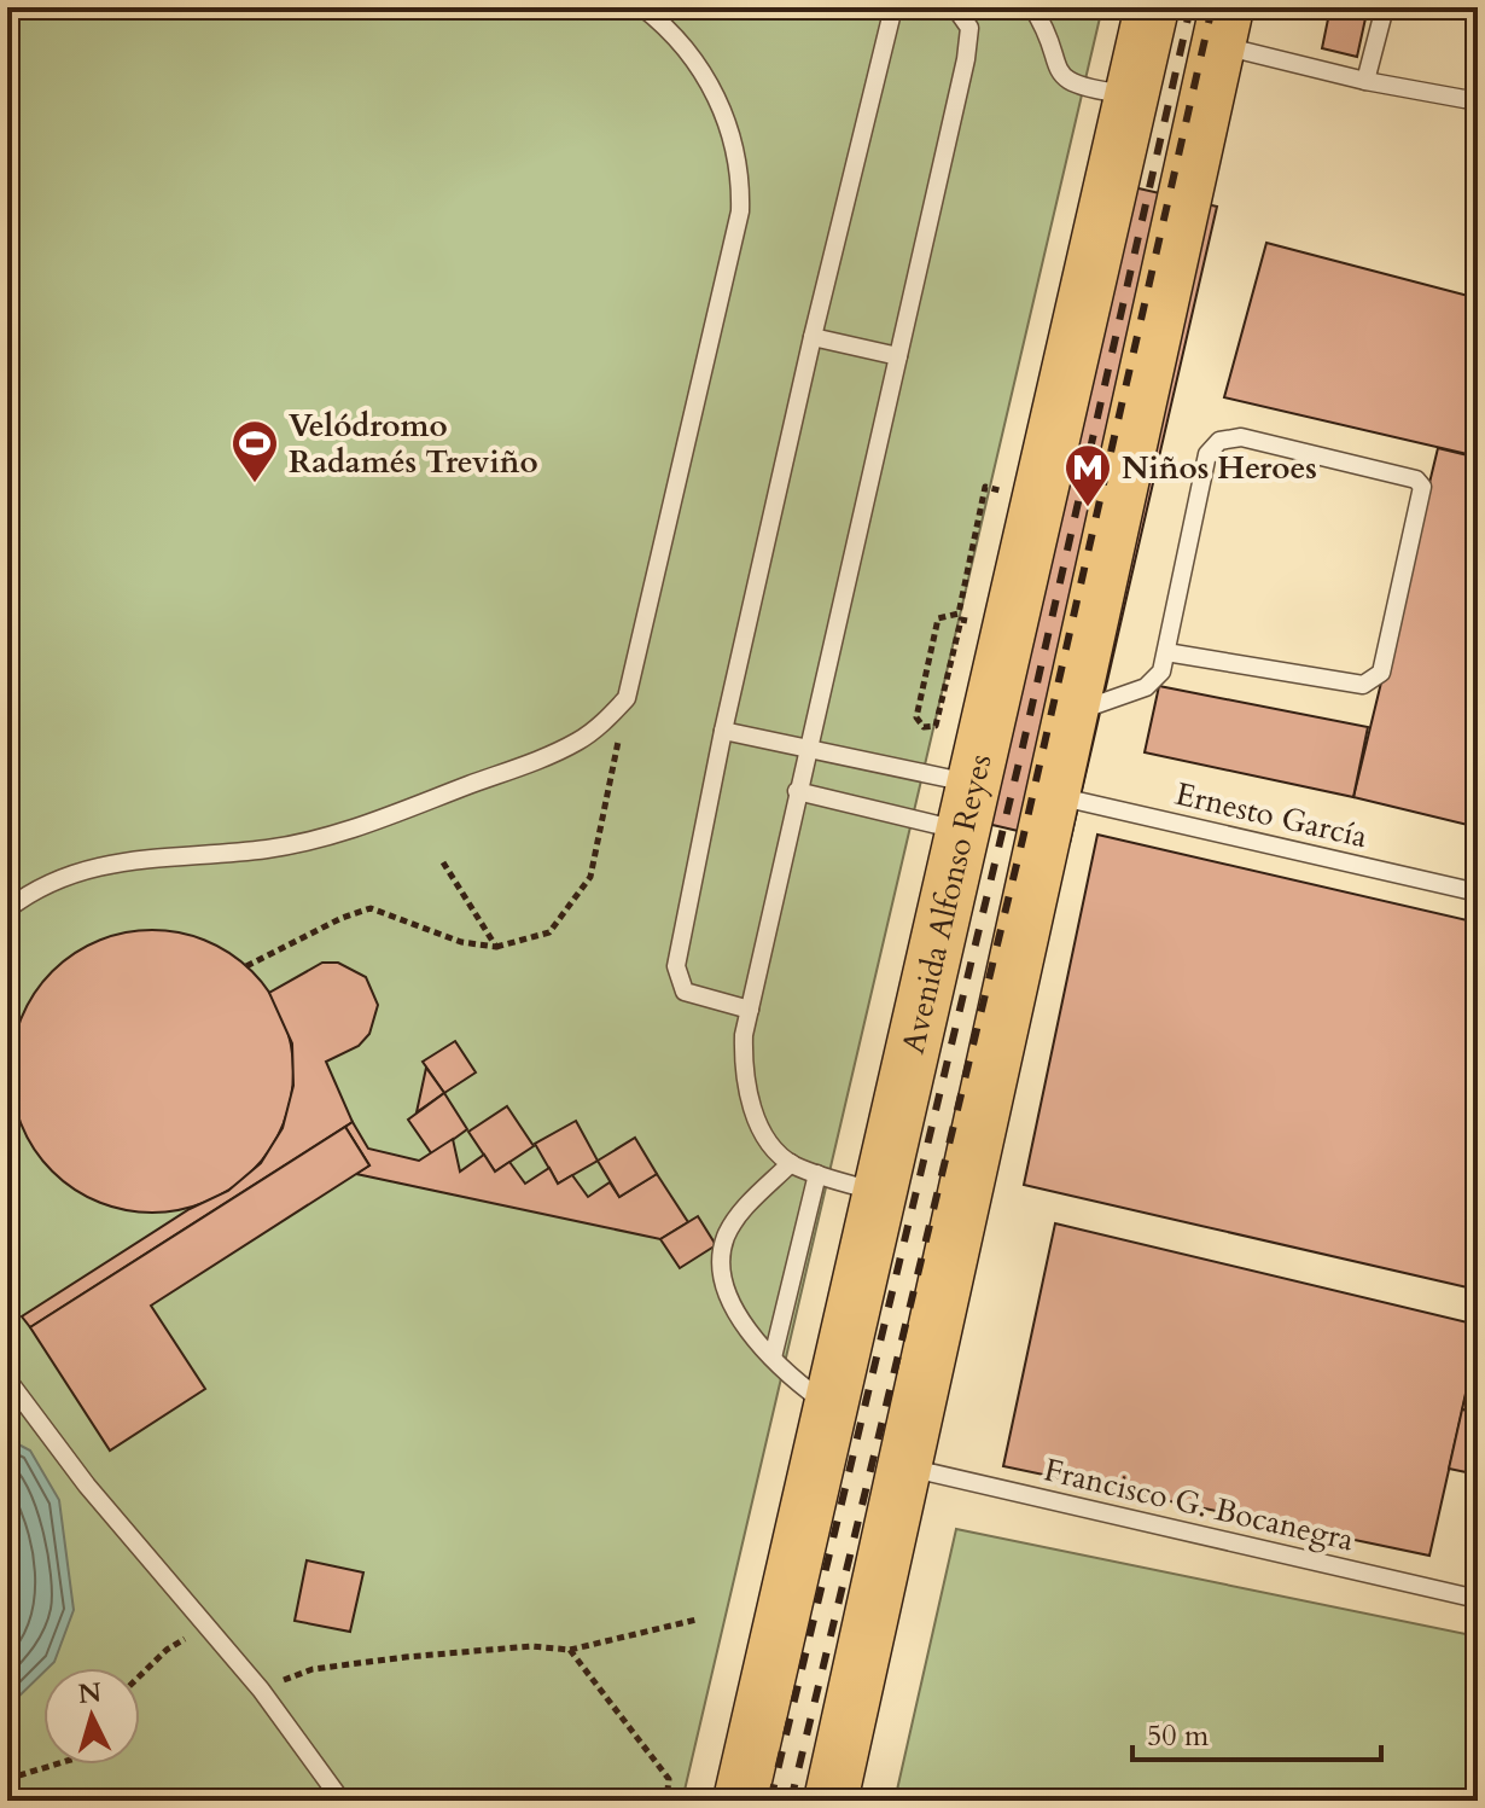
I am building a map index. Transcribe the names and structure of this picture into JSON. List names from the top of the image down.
{
  "streets": {
    "highway": ["Avenida Alfonso Reyes"],
    "lane": ["Ernesto García", "Francisco G. Bocanegra"]
  },
  "places": {
    "sports": ["Velódromo Radamés Treviño"],
    "metro station": ["Niños Heroes"]
  },
  "scale_bar": "50 m",
  "north": "top"
}
